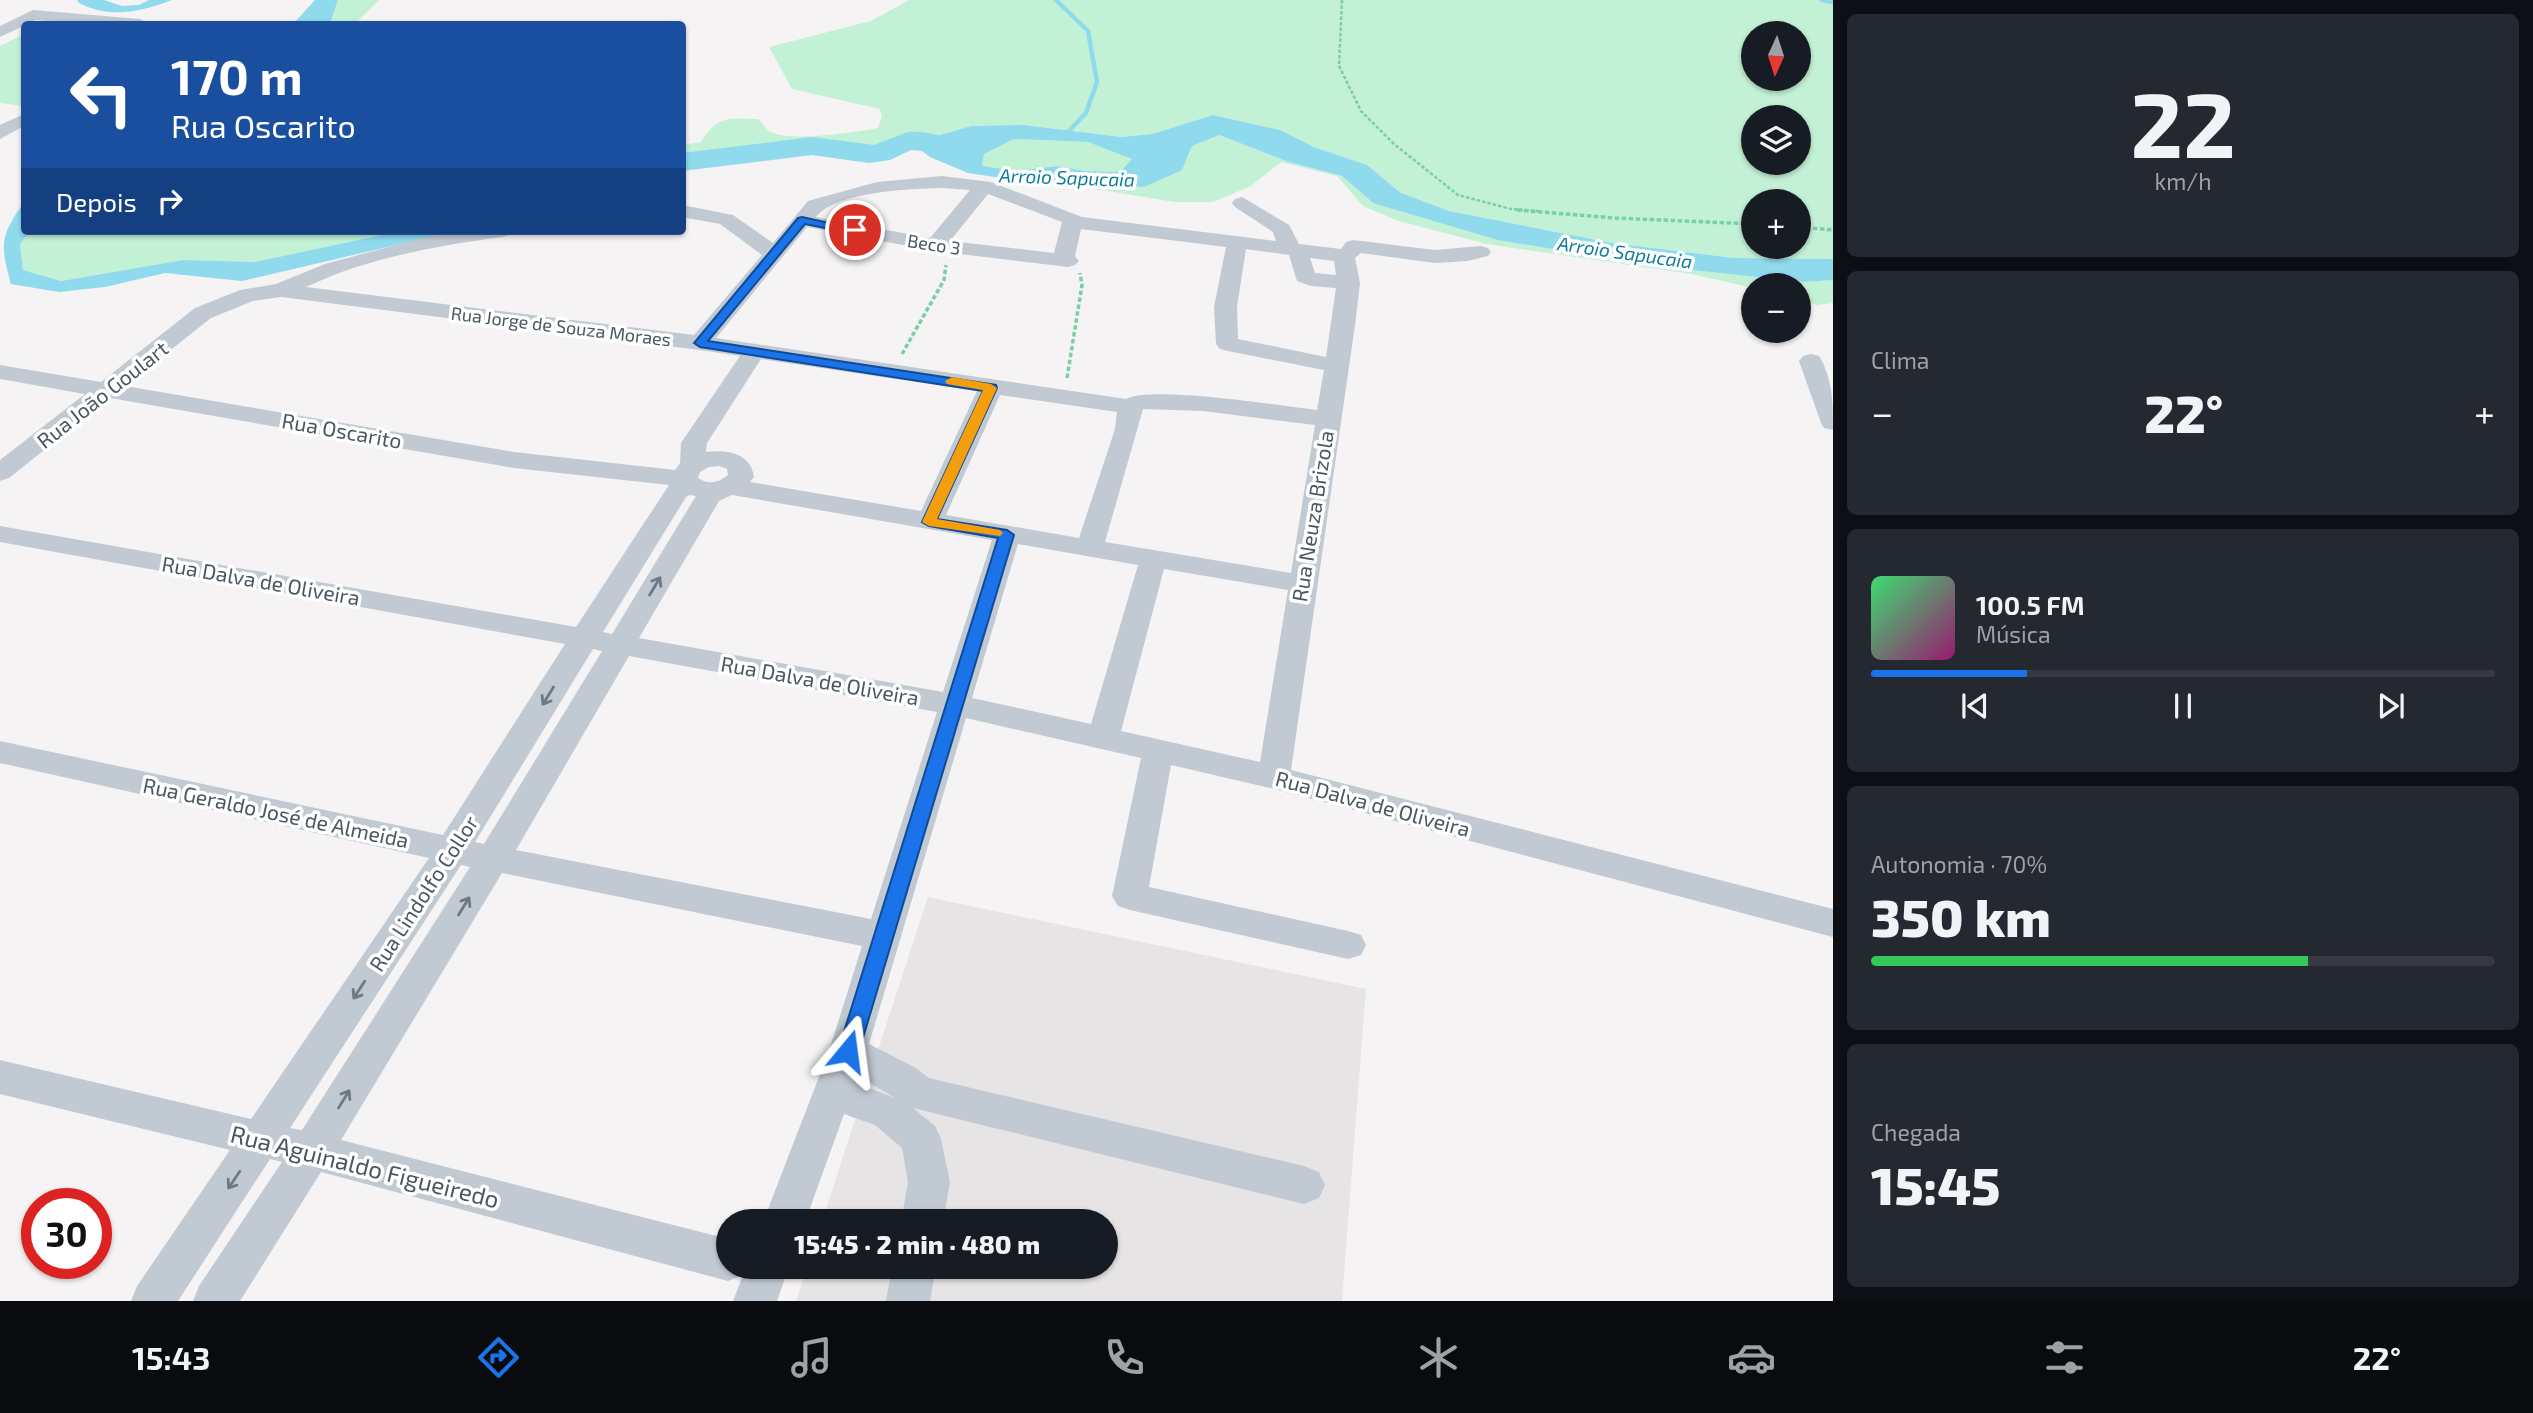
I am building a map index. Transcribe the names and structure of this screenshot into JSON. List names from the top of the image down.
{
  "streets": {
    "street": [
      "Beco 3",
      "Rua Jorge de Souza Moraes",
      "Rua João Goulart",
      "Rua Oscarito",
      "Rua Neuza Brizola",
      "Rua Dalva de Oliveira",
      "Rua Geraldo José de Almeida",
      "Rua Lindolfo Collor",
      "Rua Aguinaldo Figueiredo"
    ]
  },
  "crossings": [
    ["Rua Jorge de Souza Moraes", "Rua João Goulart"],
    ["Rua Jorge de Souza Moraes", "Rua Neuza Brizola"],
    ["Rua João Goulart", "Rua Oscarito"],
    ["Rua Oscarito", "Rua Lindolfo Collor"],
    ["Rua Neuza Brizola", "Rua Dalva de Oliveira"],
    ["Rua Dalva de Oliveira", "Rua Lindolfo Collor"],
    ["Rua Geraldo José de Almeida", "Rua Lindolfo Collor"],
    ["Rua Lindolfo Collor", "Rua Aguinaldo Figueiredo"]
  ],
  "water": ["Arroio Sapucaia"],
  "north": "bottom",
  "page": {
    "tile": [
      ["22", "km/h"],
      "Clima",
      ["Autonomia · 70%", "350 km"],
      ["Chegada", "15:45"]
    ],
    "map_buttons": ["+", "−"],
    "turn": ["170 m", "Rua Oscarito"],
    "then": "Depois",
    "heat": ["−", "22°", "+"],
    "song": ["100.5 FM", "Música"],
    "limit": "30",
    "trip": "15:45 · 2 min · 480 m",
    "tabs": ["15:43", "22°"]
  }
}
